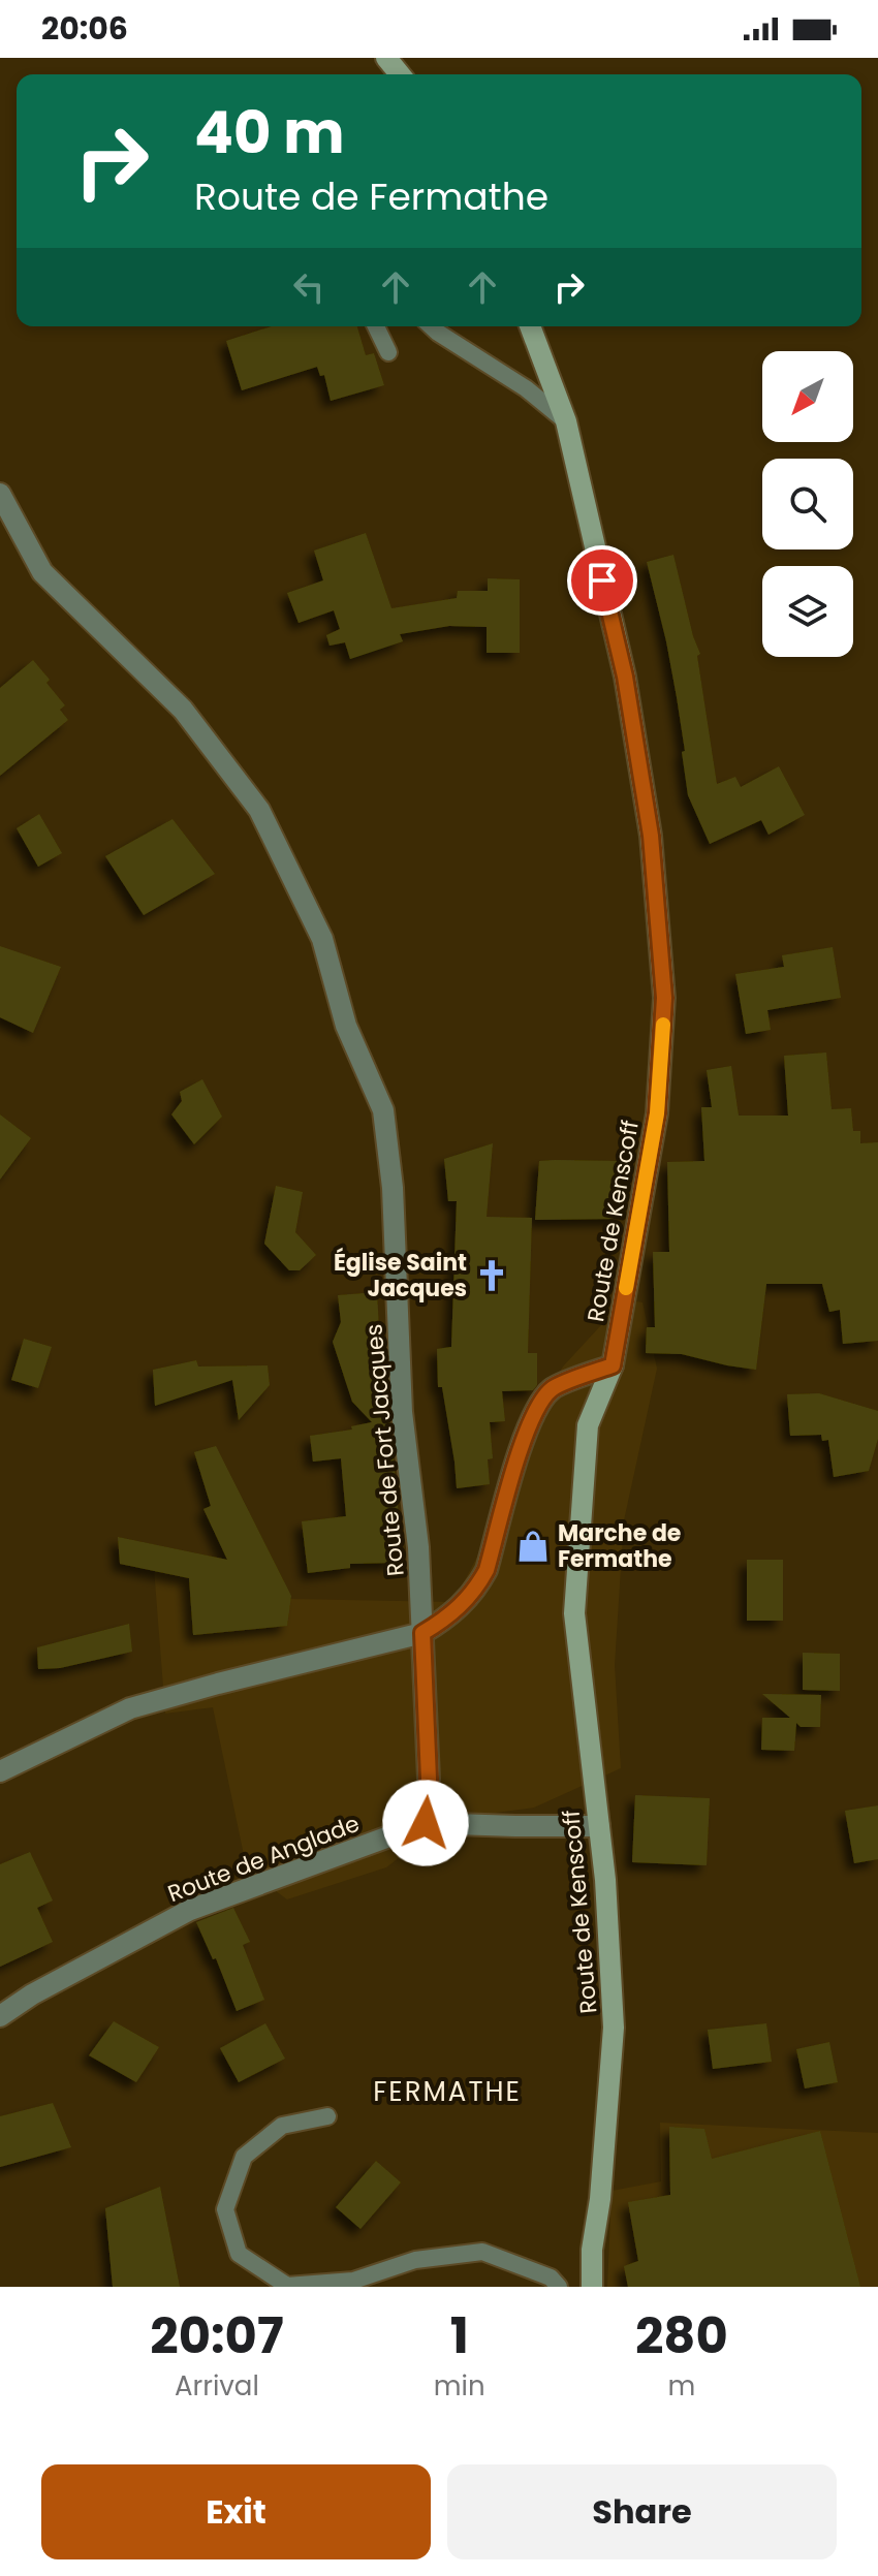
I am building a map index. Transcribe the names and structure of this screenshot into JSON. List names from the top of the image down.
{
  "streets": {
    "main road": ["Route de Kenscoff"],
    "street": ["Route de Fort Jacques", "Route de Anglade"]
  },
  "districts": ["FERMATHE"],
  "places": {
    "church": ["Église Saint Jacques"],
    "shop": ["Marche de Fermathe"]
  },
  "north": "bottom left",
  "page": {
    "status": "20:06",
    "turn": ["40 m", "Route de Fermathe"],
    "eta": [
      "20:07",
      "Arrival",
      "1",
      "min",
      "280",
      "m"
    ],
    "buttons": ["Exit", "Share"]
  }
}
